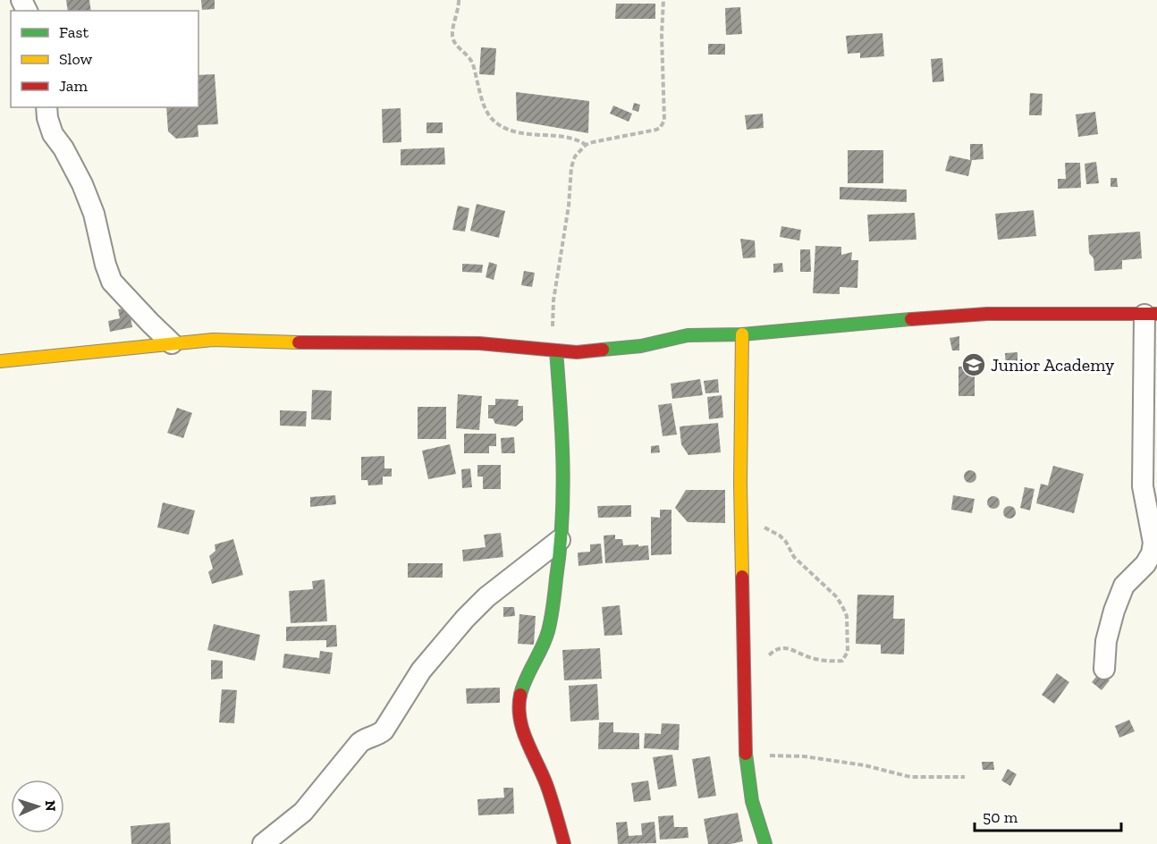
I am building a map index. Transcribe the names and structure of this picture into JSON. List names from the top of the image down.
{
  "places": {
    "school or university": ["Junior Academy"]
  },
  "legend": ["Fast", "Slow", "Jam"],
  "scale_bar": "50 m",
  "north": "right"
}
